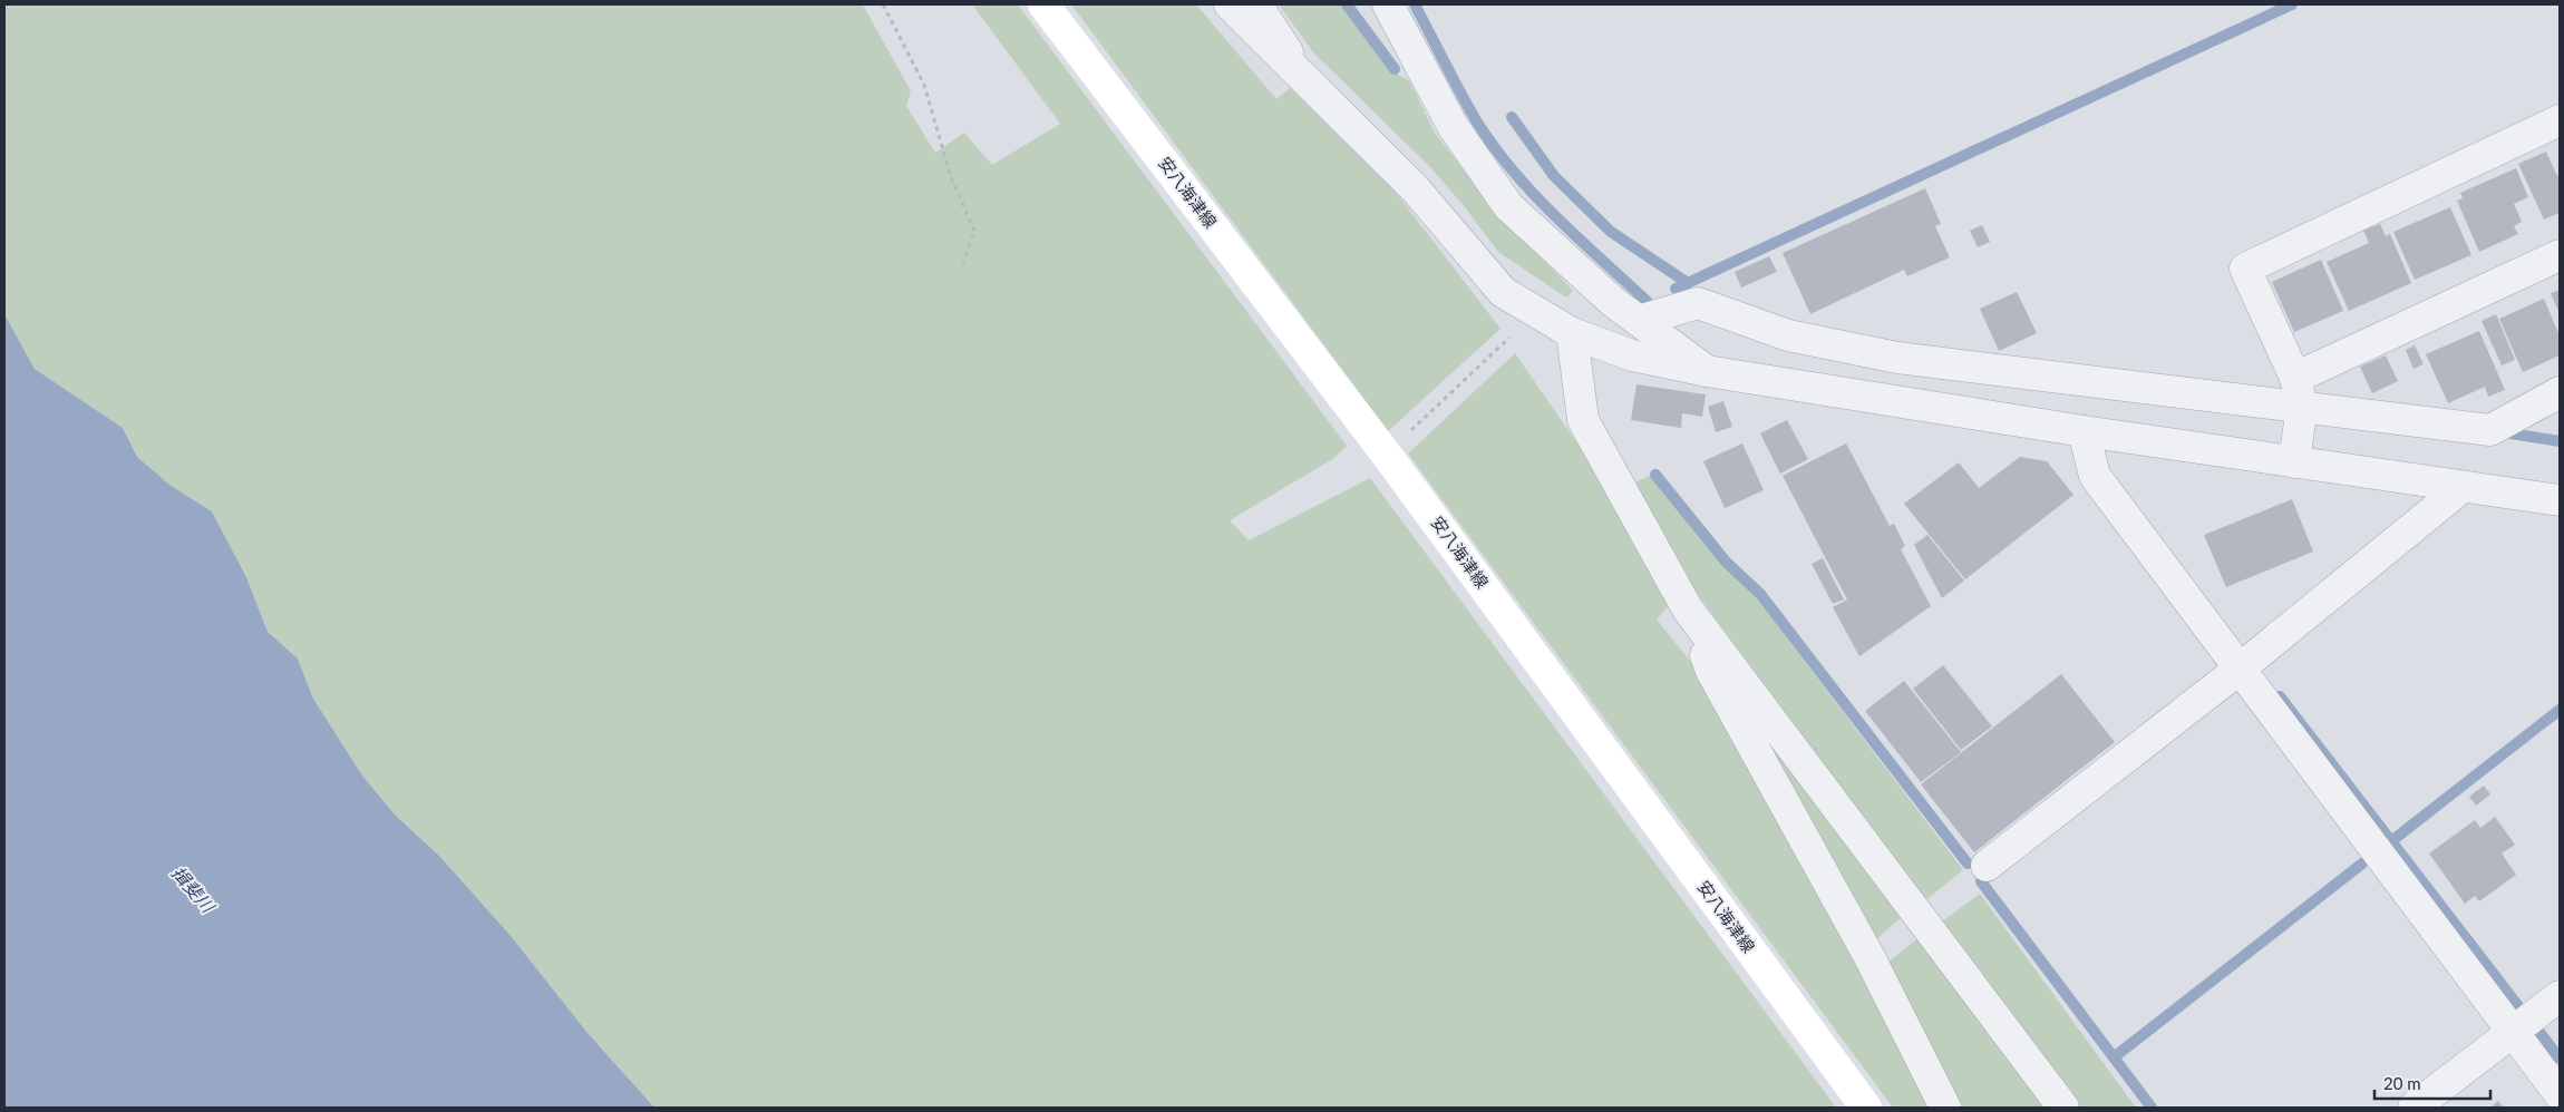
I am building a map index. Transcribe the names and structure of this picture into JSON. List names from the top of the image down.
{
  "streets": {
    "main road": ["安八海津線"]
  },
  "water": ["揖斐川"],
  "scale_bar": "20 m"
}
